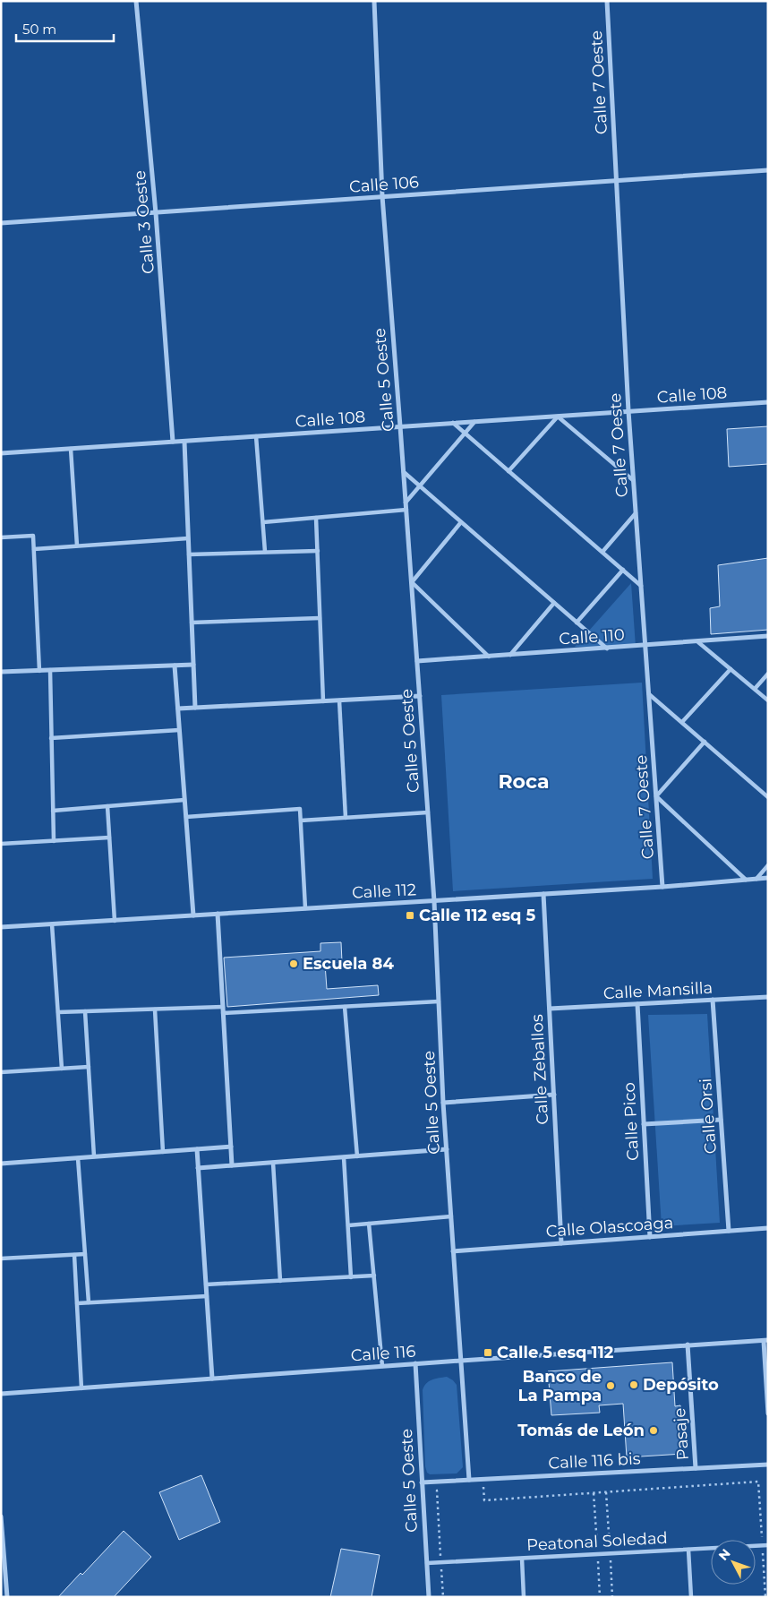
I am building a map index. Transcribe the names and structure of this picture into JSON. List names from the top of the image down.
{
  "streets": {
    "street": [
      "Calle 7 Oeste",
      "Calle 106",
      "Calle 3 Oeste",
      "Calle 5 Oeste",
      "Calle 108",
      "Calle 110",
      "Calle 112",
      "Calle Mansilla",
      "Calle Zeballos",
      "Calle Orsi",
      "Calle Pico",
      "Calle Olascoaga",
      "Calle 116",
      "Pasaje",
      "Calle 116 bis",
      "Peatonal Soledad"
    ]
  },
  "crossings": [
    ["Calle 7 Oeste", "Calle 106"],
    ["Calle 7 Oeste", "Calle 108"],
    ["Calle 7 Oeste", "Calle 110"],
    ["Calle 7 Oeste", "Calle 112"],
    ["Calle 106", "Calle 3 Oeste"],
    ["Calle 106", "Calle 5 Oeste"],
    ["Calle 3 Oeste", "Calle 108"],
    ["Calle 5 Oeste", "Calle 108"],
    ["Calle 5 Oeste", "Calle 110"],
    ["Calle 5 Oeste", "Calle 112"],
    ["Calle 5 Oeste", "Calle Olascoaga"],
    ["Calle 5 Oeste", "Calle 116"],
    ["Calle 5 Oeste", "Calle 116 bis"],
    ["Calle 5 Oeste", "Peatonal Soledad"],
    ["Calle 112", "Calle Zeballos"],
    ["Calle Mansilla", "Calle Zeballos"],
    ["Calle Mansilla", "Calle Orsi"],
    ["Calle Mansilla", "Calle Pico"],
    ["Calle Zeballos", "Calle Olascoaga"],
    ["Calle Orsi", "Calle Olascoaga"],
    ["Calle Pico", "Calle Olascoaga"],
    ["Calle 116", "Pasaje"],
    ["Pasaje", "Calle 116 bis"]
  ],
  "districts": ["Roca"],
  "places": {
    "transit": ["Calle 112 esq 5", "Calle 5 esq 112"],
    "other": [
      "Escuela 84",
      "Depósito",
      "Banco de La Pampa",
      "Tomás de León"
    ]
  },
  "scale_bar": "50 m",
  "north": "top left"
}
